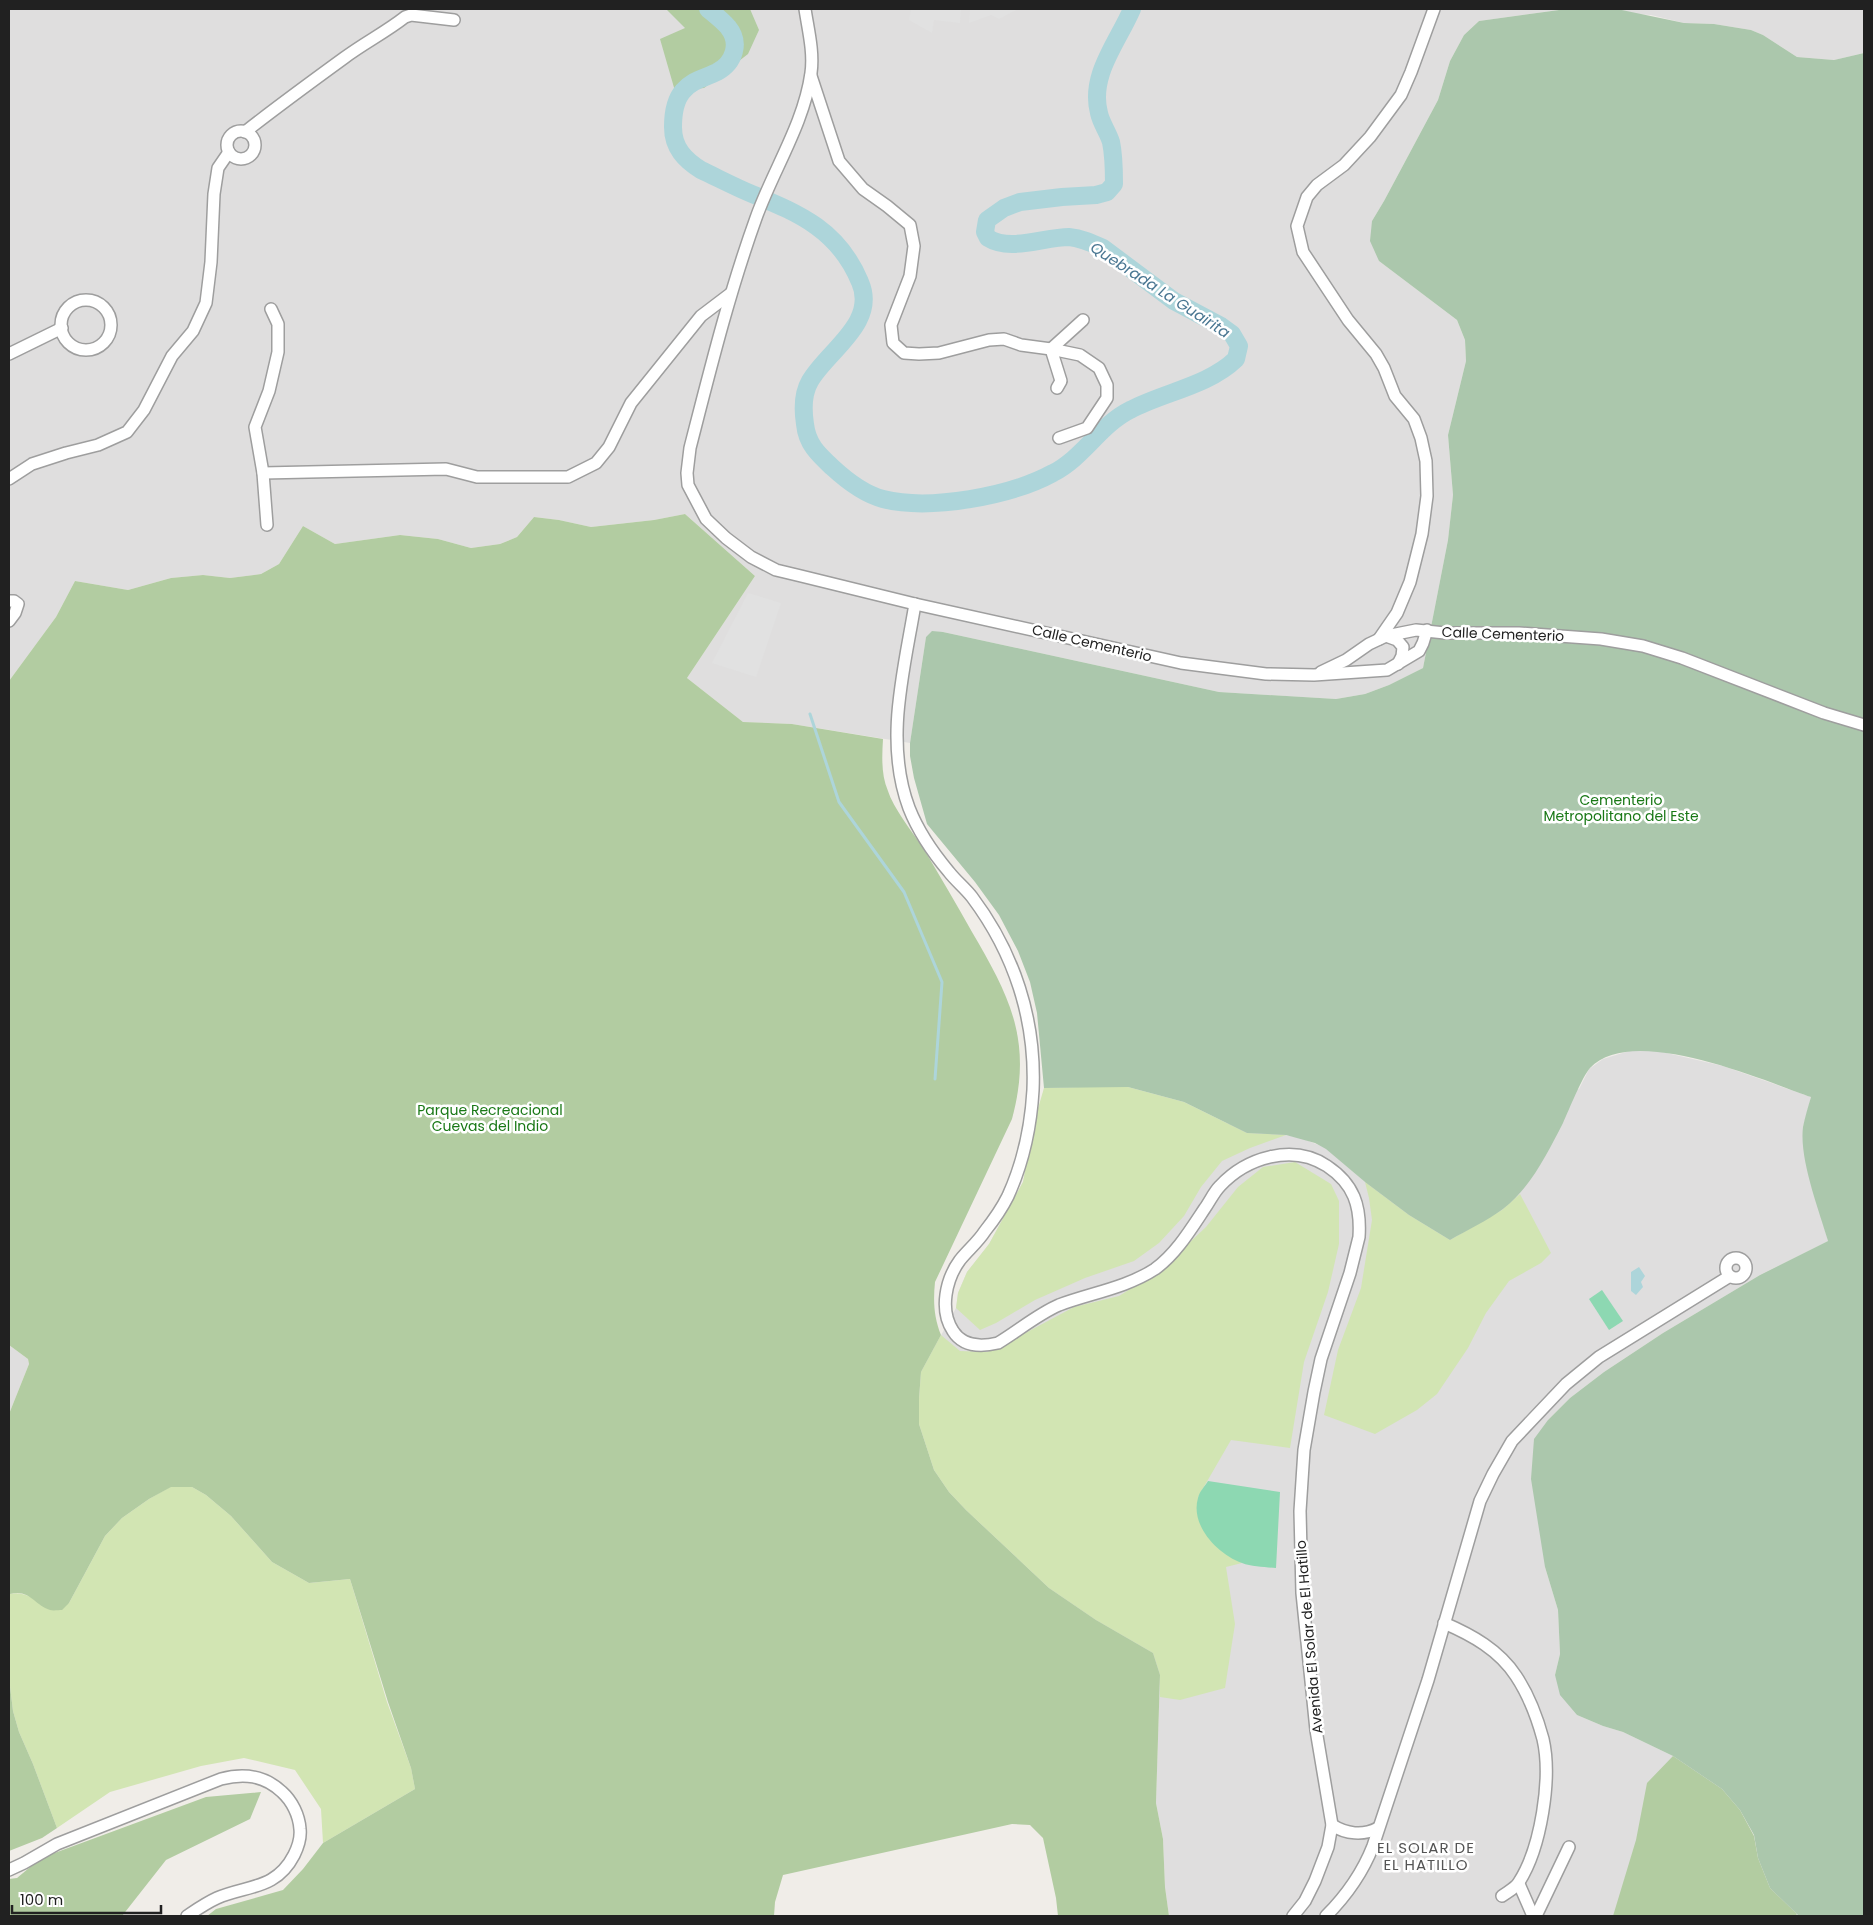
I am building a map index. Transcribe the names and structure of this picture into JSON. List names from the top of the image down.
{
  "streets": {
    "street": ["Calle Cementerio", "Avenida El Solar de El Hatillo"]
  },
  "crossings": [
    ["Calle Cementerio", "Avenida El Solar de El Hatillo"]
  ],
  "districts": ["EL SOLAR DE EL HATILLO"],
  "water": ["Quebrada La Guairita"],
  "parks": ["Cementerio Metropolitano del Este", "Parque Recreacional Cuevas del Indio"],
  "scale_bar": "100 m"
}
